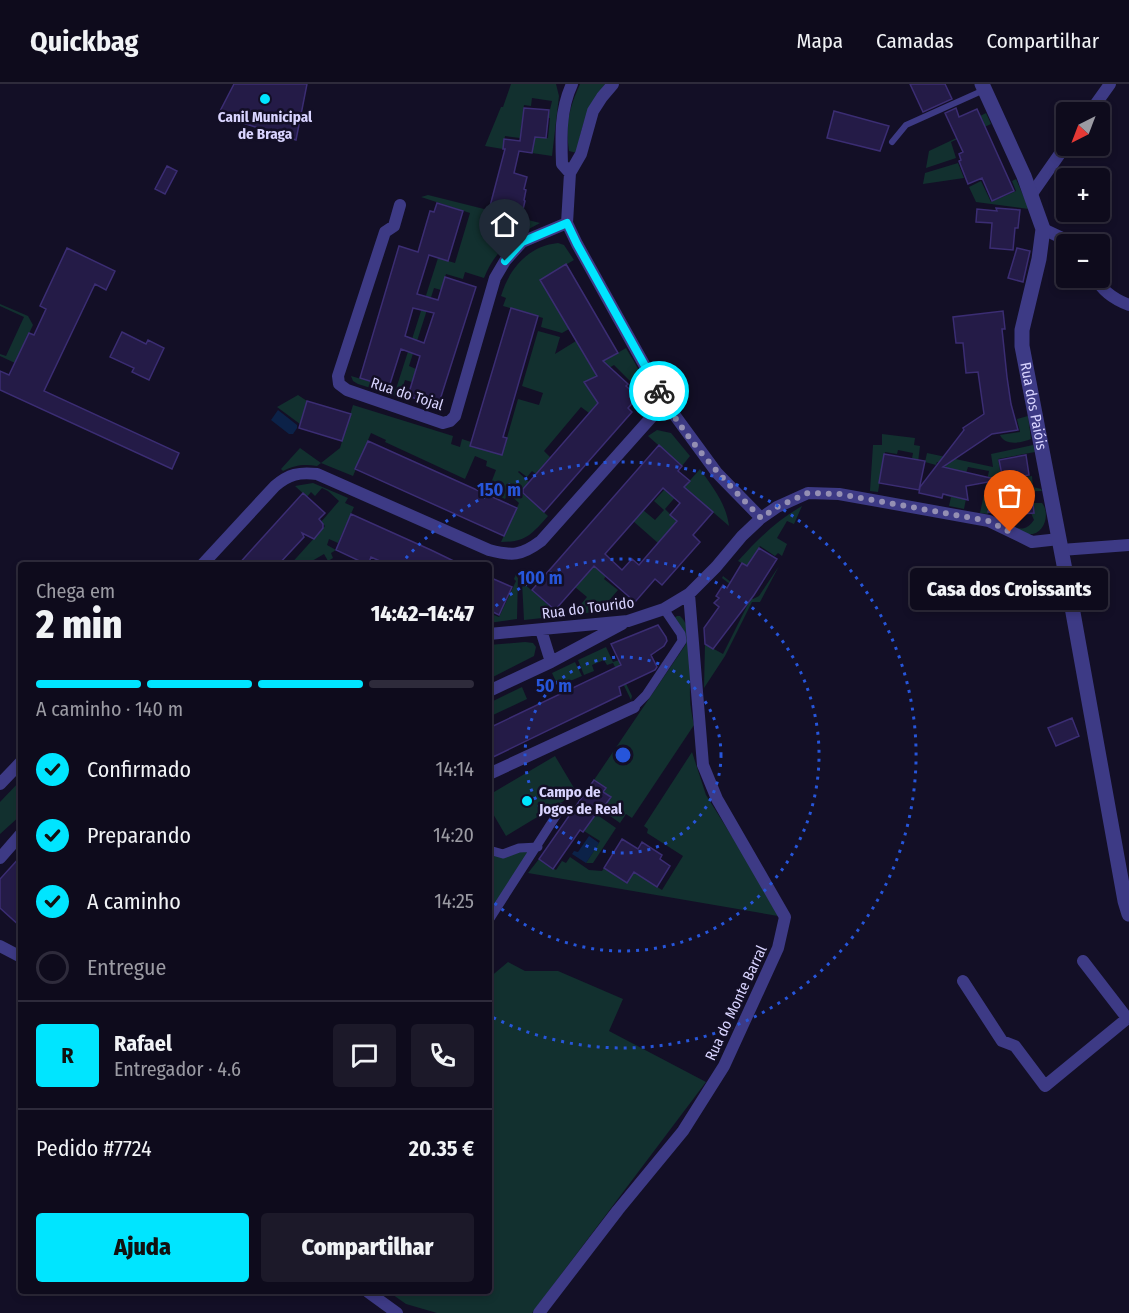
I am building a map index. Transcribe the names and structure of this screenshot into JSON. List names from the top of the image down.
{
  "streets": {
    "street": [
      "Rua do Tojal",
      "Rua dos Paióis",
      "Rua do Tourido",
      "Rua do Monte Barral"
    ]
  },
  "crossings": [
    ["Rua dos Paióis", "Rua do Tourido"],
    ["Rua do Tourido", "Rua do Monte Barral"]
  ],
  "places": ["Canil Municipal de Braga", "Casa dos Croissants", "Campo de Jogos de Real"],
  "north": "bottom left",
  "page": {
    "header": "Quickbag",
    "nav": ["Mapa", "Camadas", "Compartilhar"],
    "map_buttons": ["+", "−"],
    "heading": ["2 min", "Chega em", "14:42–14:47"],
    "panel": [
      "Rafael",
      "Entregador · 4.6",
      "Pedido #7724",
      "20.35 €"
    ],
    "bubble": "Casa dos Croissants",
    "bar": "A caminho · 140 m",
    "list": [
      ["Confirmado", "14:14"],
      ["Preparando", "14:20"],
      ["A caminho", "14:25"],
      "Entregue"
    ],
    "round": "R",
    "buttons": ["Ajuda", "Compartilhar"]
  },
  "rings": ["150 m", "100 m", "50 m"]
}
